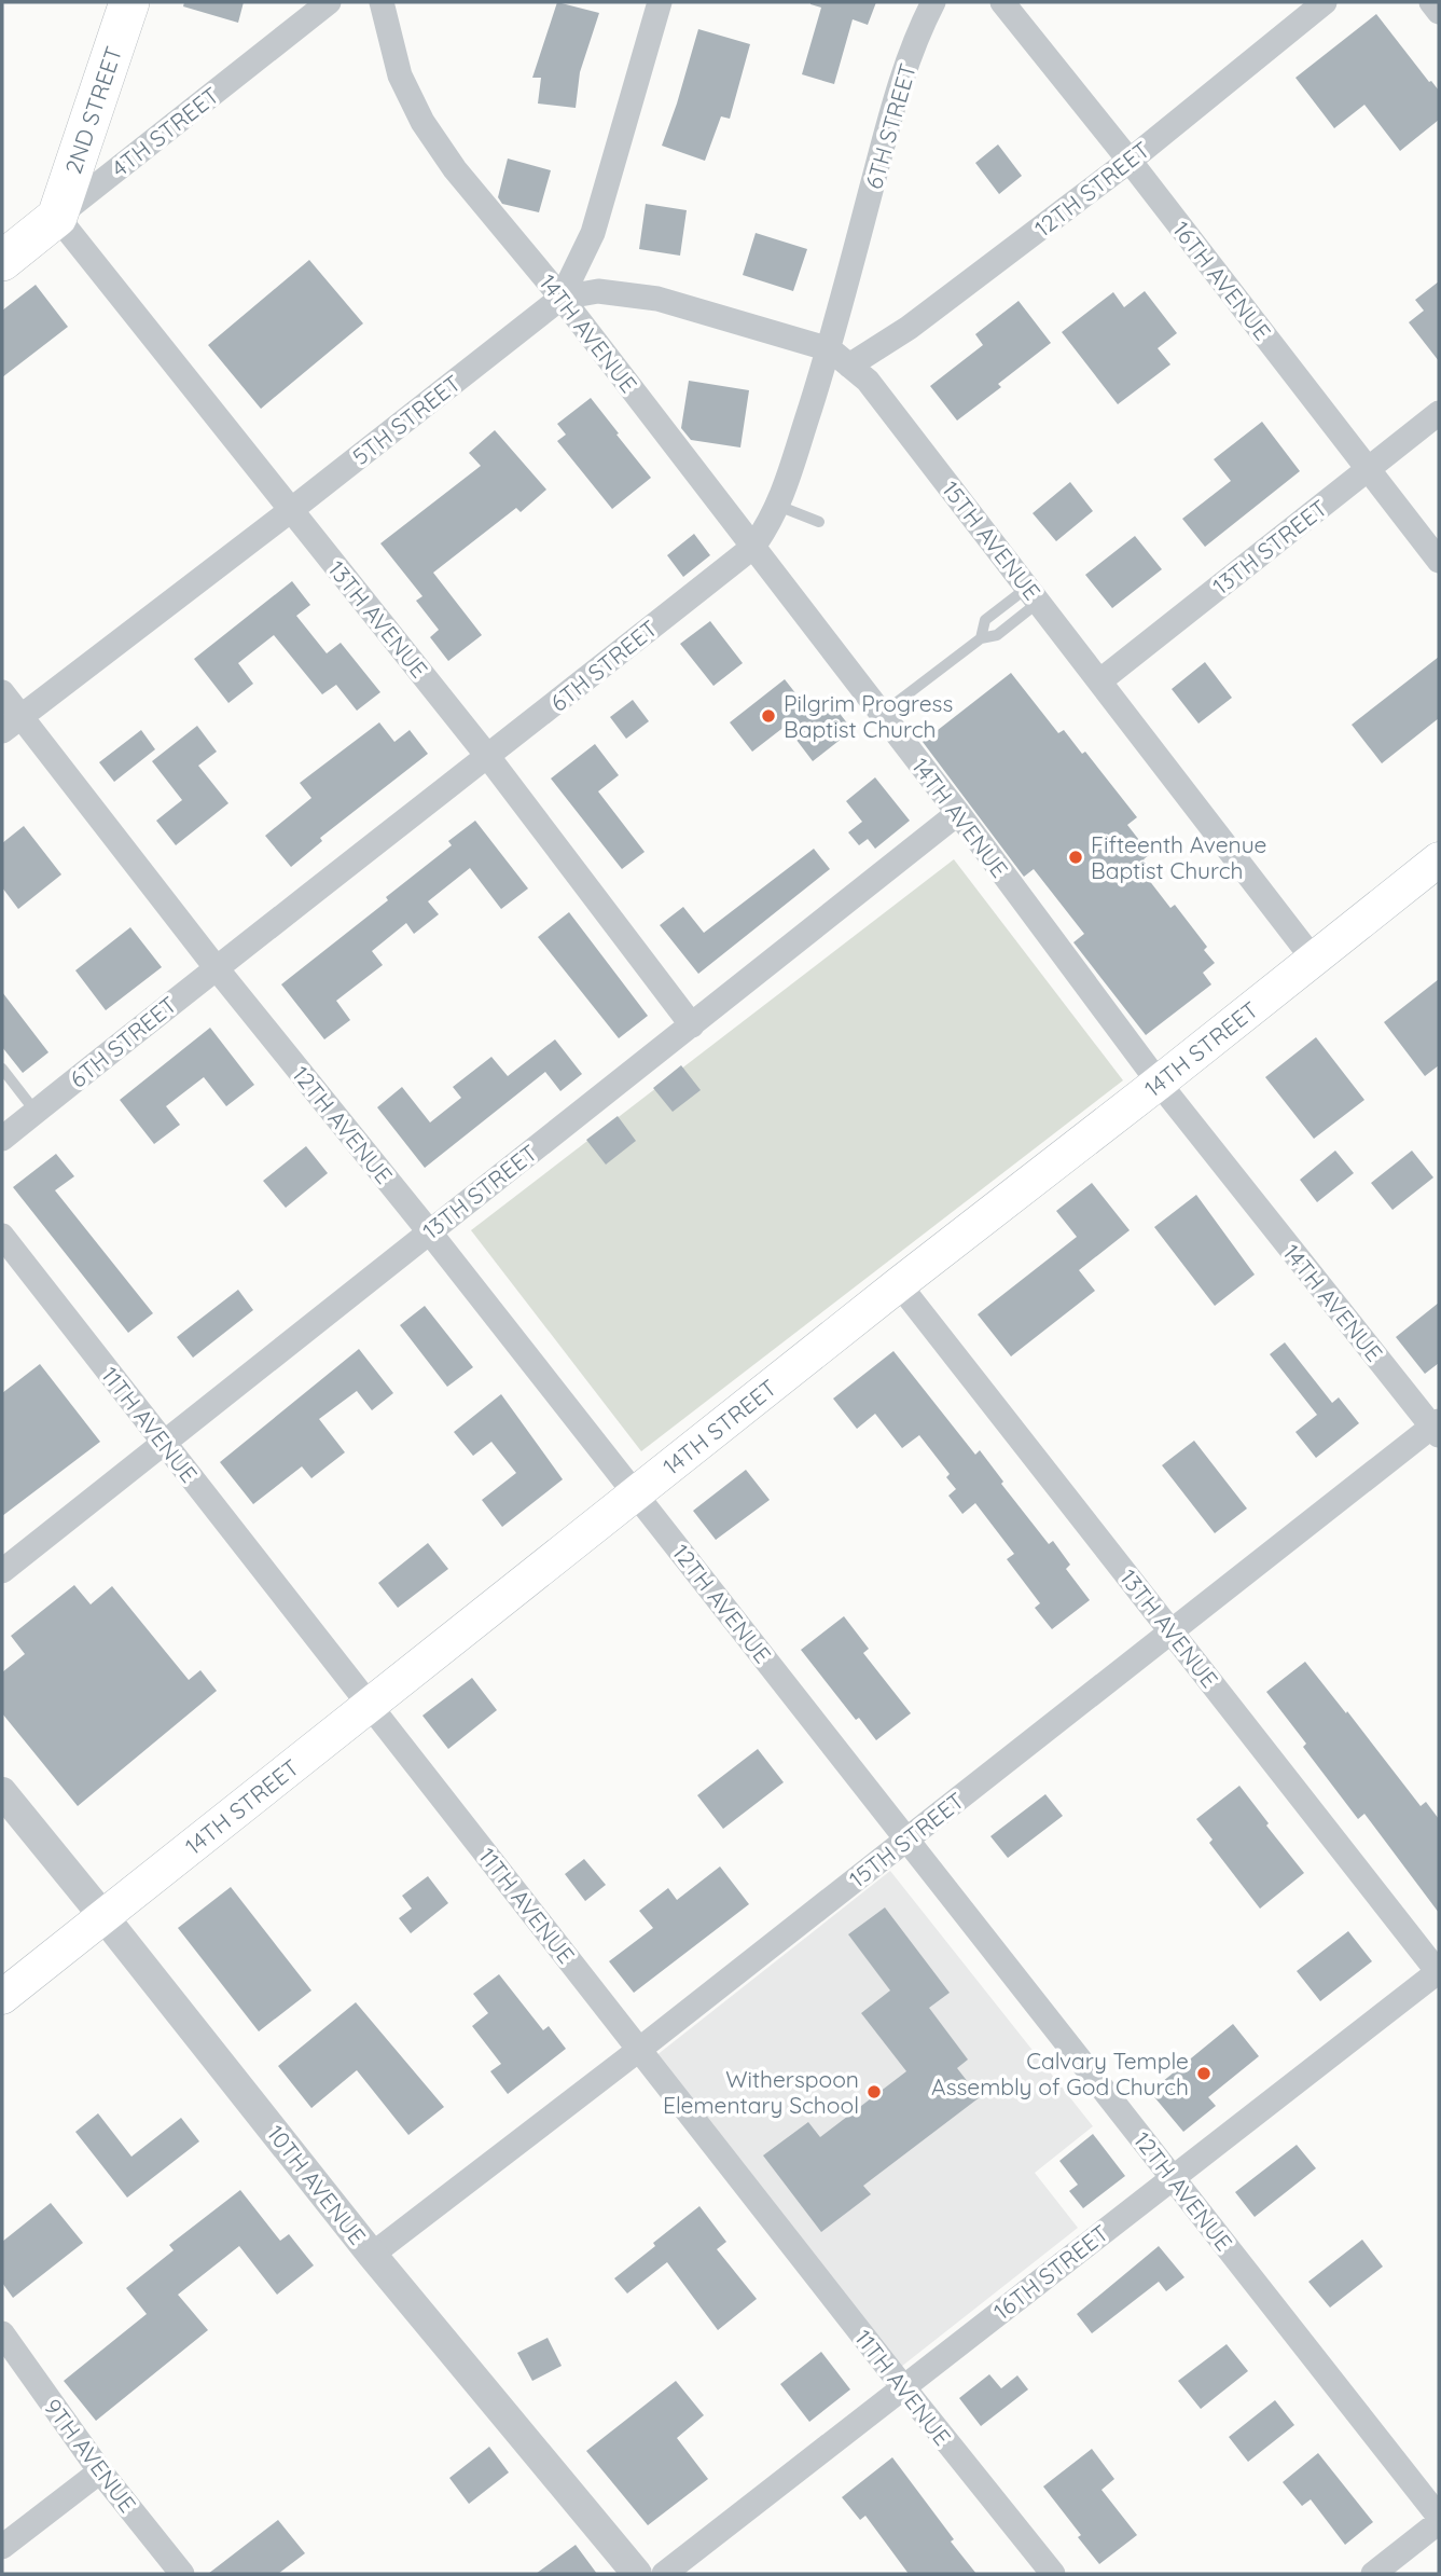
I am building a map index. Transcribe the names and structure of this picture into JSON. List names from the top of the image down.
{
  "streets": {
    "main road": ["2ND STREET", "4TH STREET", "14TH STREET"],
    "street": [
      "6TH STREET",
      "12TH STREET",
      "16TH AVENUE",
      "14TH AVENUE",
      "5TH STREET",
      "15TH AVENUE",
      "13TH STREET",
      "13TH AVENUE",
      "12TH AVENUE",
      "11TH AVENUE",
      "15TH STREET",
      "10TH AVENUE",
      "16TH STREET",
      "9TH AVENUE"
    ]
  },
  "crossings": [
    ["2ND STREET", "4TH STREET"],
    ["2ND STREET", "13TH AVENUE"],
    ["6TH STREET", "14TH AVENUE"],
    ["6TH STREET", "15TH AVENUE"],
    ["6TH STREET", "13TH AVENUE"],
    ["6TH STREET", "12TH AVENUE"],
    ["4TH STREET", "13TH AVENUE"],
    ["12TH STREET", "16TH AVENUE"],
    ["12TH STREET", "15TH AVENUE"],
    ["16TH AVENUE", "13TH STREET"],
    ["14TH AVENUE", "5TH STREET"],
    ["14TH AVENUE", "15TH AVENUE"],
    ["14TH AVENUE", "13TH STREET"],
    ["14TH AVENUE", "14TH STREET"],
    ["14TH AVENUE", "15TH STREET"],
    ["5TH STREET", "15TH AVENUE"],
    ["5TH STREET", "13TH AVENUE"],
    ["5TH STREET", "12TH AVENUE"],
    ["15TH AVENUE", "13TH STREET"],
    ["15TH AVENUE", "14TH STREET"],
    ["13TH STREET", "13TH AVENUE"],
    ["13TH STREET", "12TH AVENUE"],
    ["13TH STREET", "11TH AVENUE"],
    ["13TH AVENUE", "14TH STREET"],
    ["13TH AVENUE", "15TH STREET"],
    ["13TH AVENUE", "16TH STREET"],
    ["14TH STREET", "12TH AVENUE"],
    ["14TH STREET", "11TH AVENUE"],
    ["14TH STREET", "10TH AVENUE"],
    ["12TH AVENUE", "15TH STREET"],
    ["12TH AVENUE", "16TH STREET"],
    ["11TH AVENUE", "15TH STREET"],
    ["11TH AVENUE", "16TH STREET"],
    ["15TH STREET", "10TH AVENUE"]
  ],
  "places": [
    "Pilgrim Progress Baptist Church",
    "Fifteenth Avenue Baptist Church",
    "Calvary Temple Assembly of God Church",
    "Witherspoon Elementary School"
  ]
}
